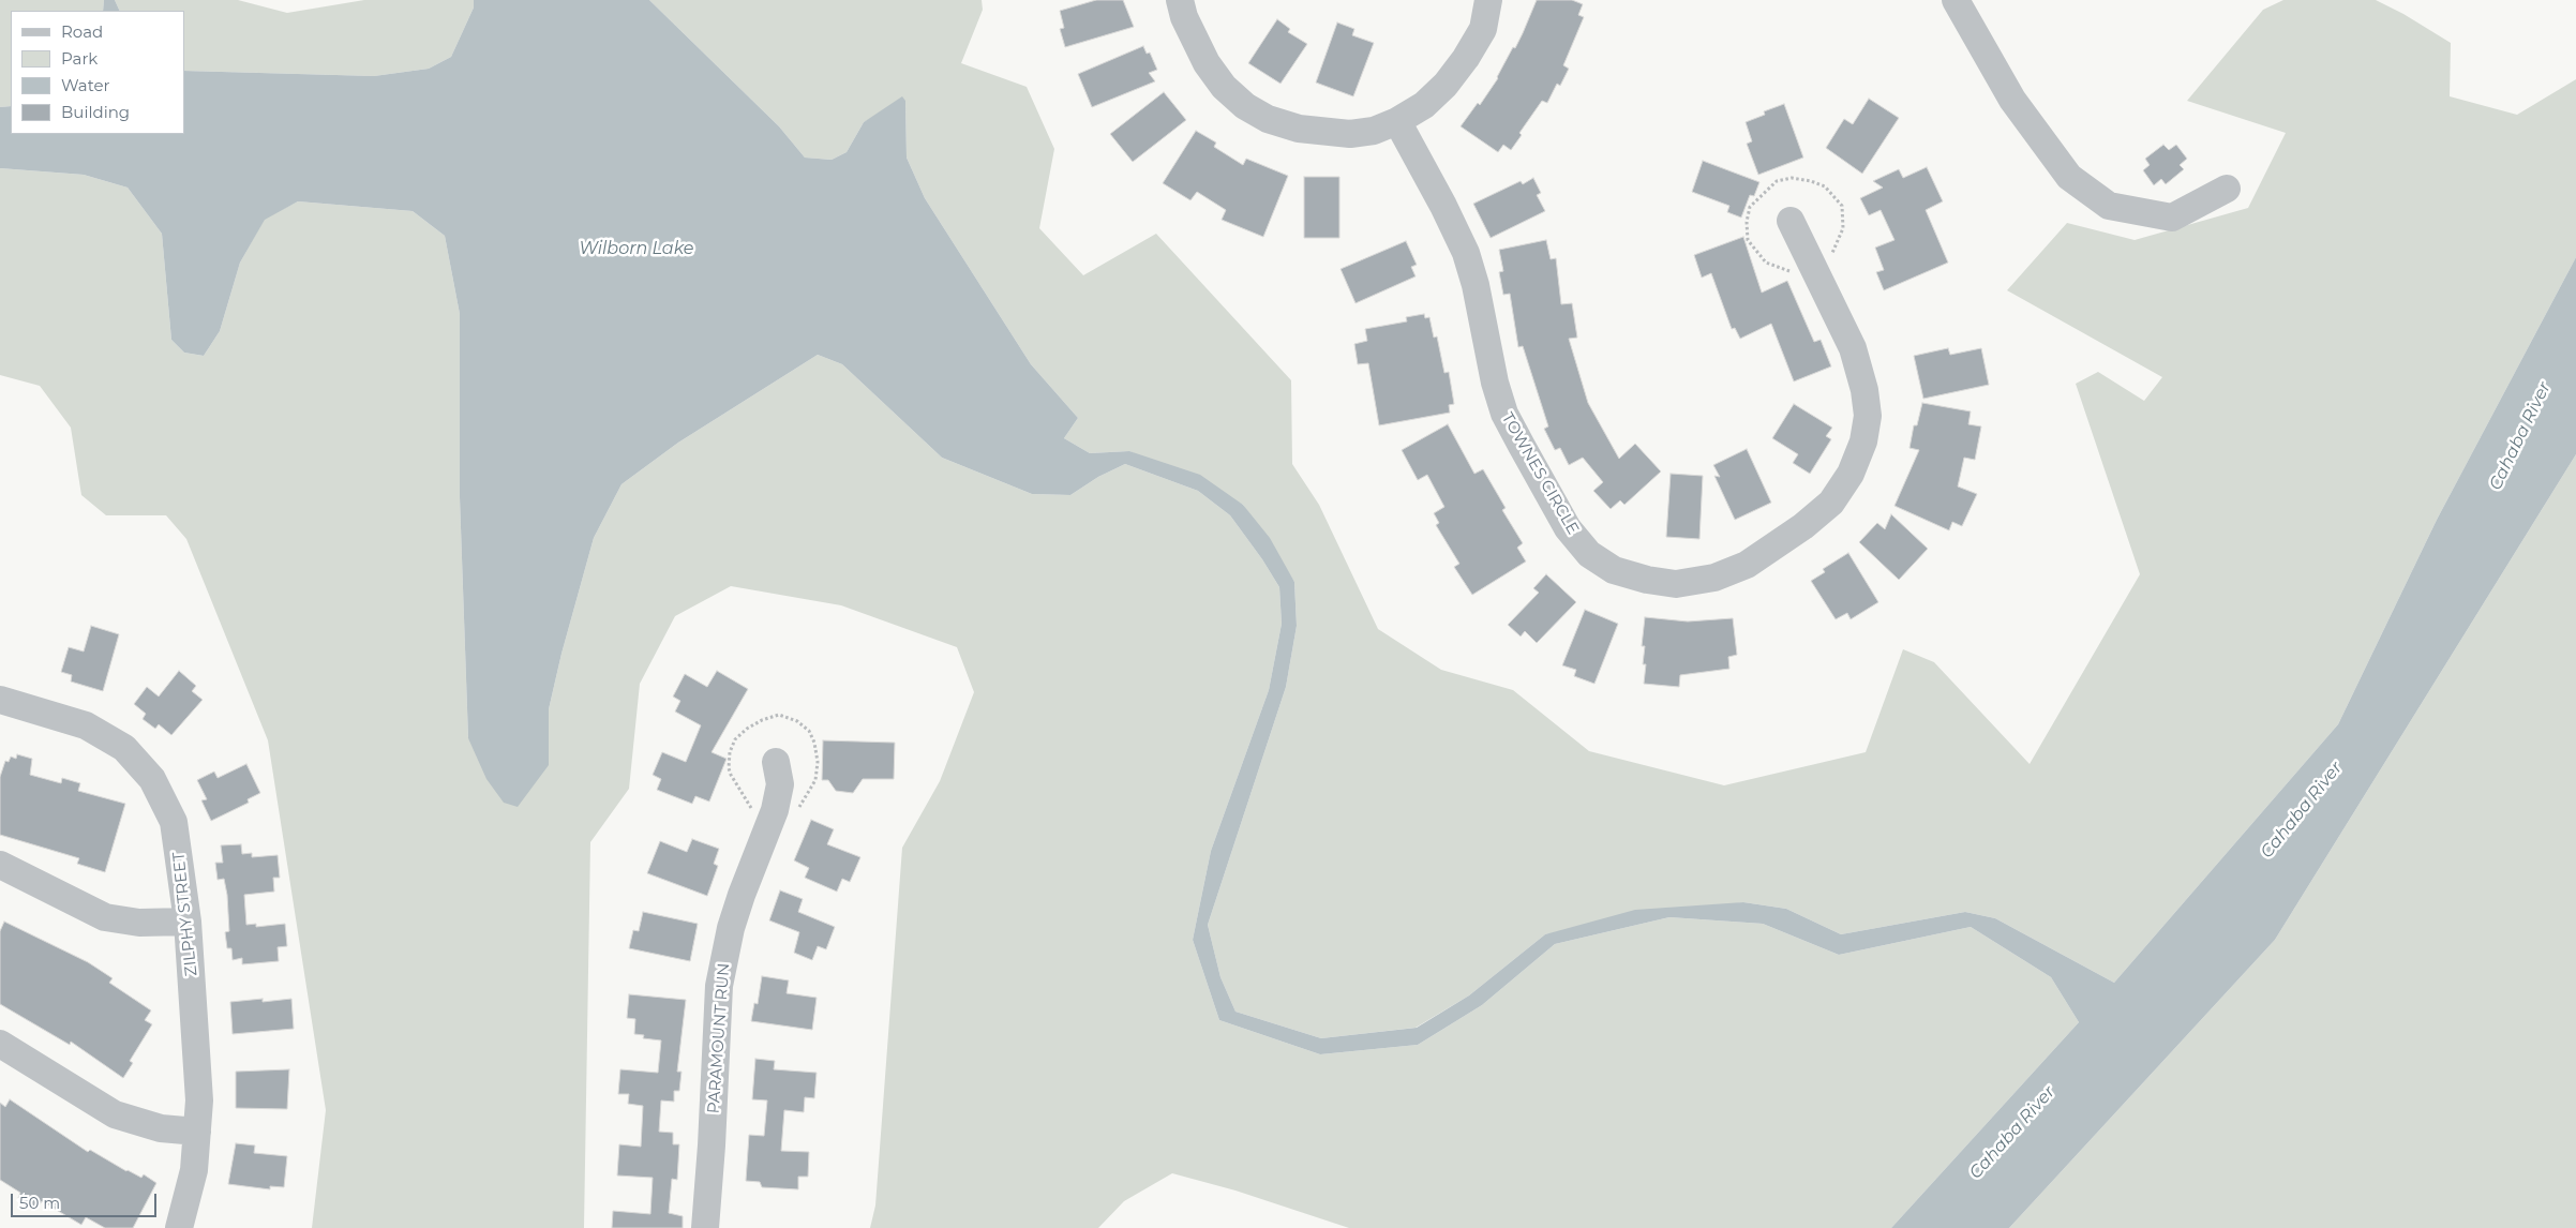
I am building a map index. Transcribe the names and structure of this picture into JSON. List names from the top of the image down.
{
  "streets": {
    "street": ["TOWNES CIRCLE", "ZILPHY STREET", "PARAMOUNT RUN"]
  },
  "water": ["Wilborn Lake", "Cahaba River"],
  "legend": [
    "Road",
    "Park",
    "Water",
    "Building"
  ],
  "scale_bar": "50 m"
}
